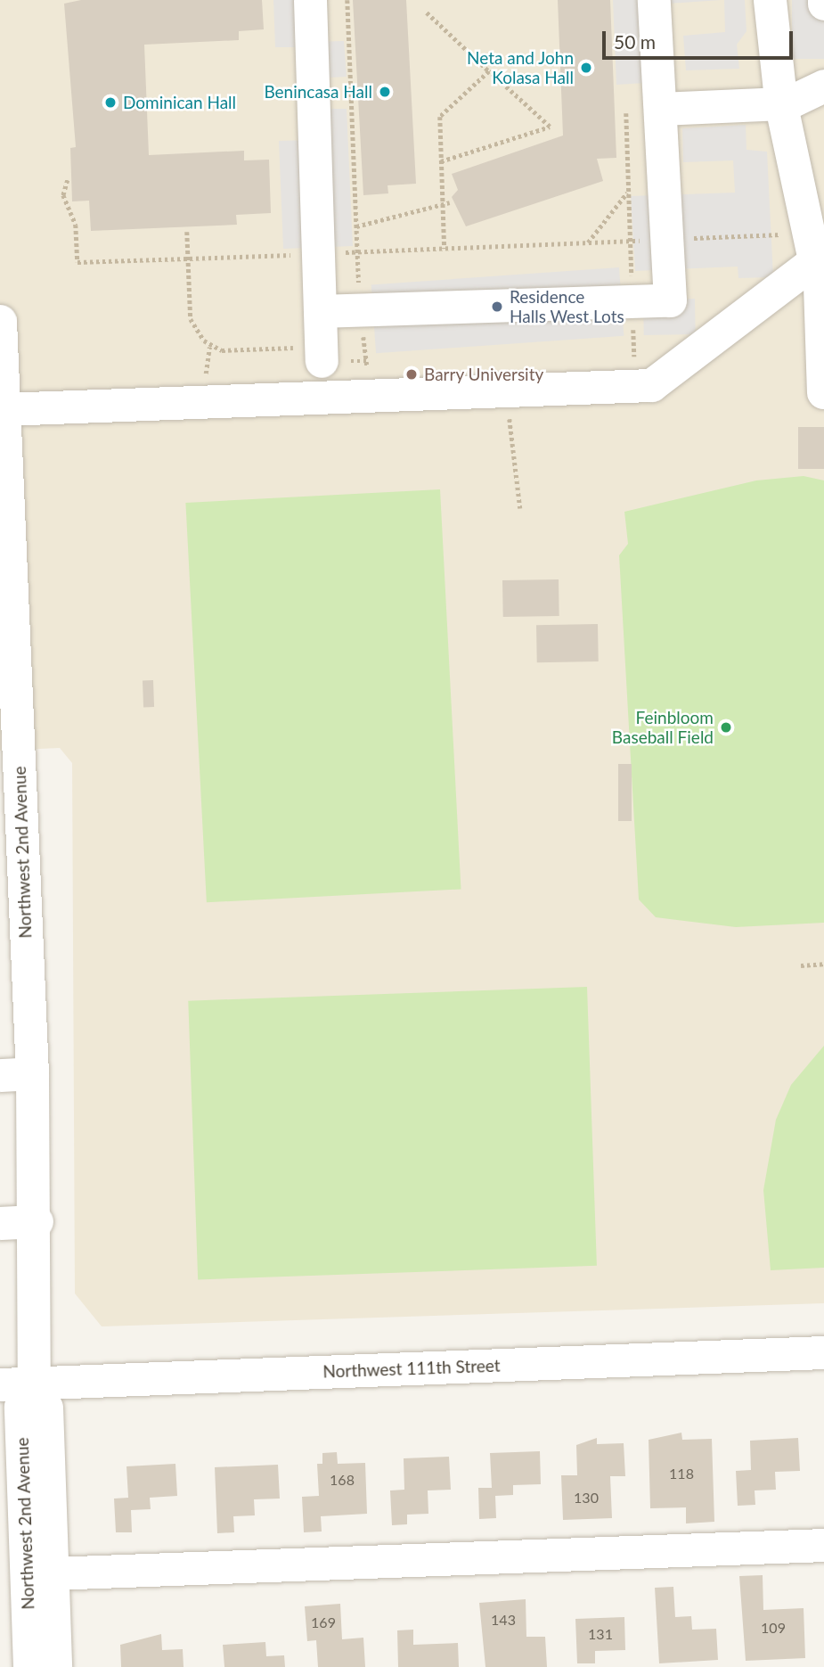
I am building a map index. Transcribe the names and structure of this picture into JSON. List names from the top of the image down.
{
  "streets": {
    "street": ["Northwest 2nd Avenue", "Northwest 111th Street"]
  },
  "crossings": [
    ["Northwest 2nd Avenue", "Northwest 111th Street"]
  ],
  "places": [
    "Neta and John Kolasa Hall",
    "Benincasa Hall",
    "Dominican Hall",
    "Residence Halls West Lots",
    "Barry University",
    "Feinbloom Baseball Field"
  ],
  "house_numbers": [
    "118",
    "168",
    "130",
    "143",
    "169",
    "109",
    "131"
  ],
  "scale_bar": "50 m"
}
